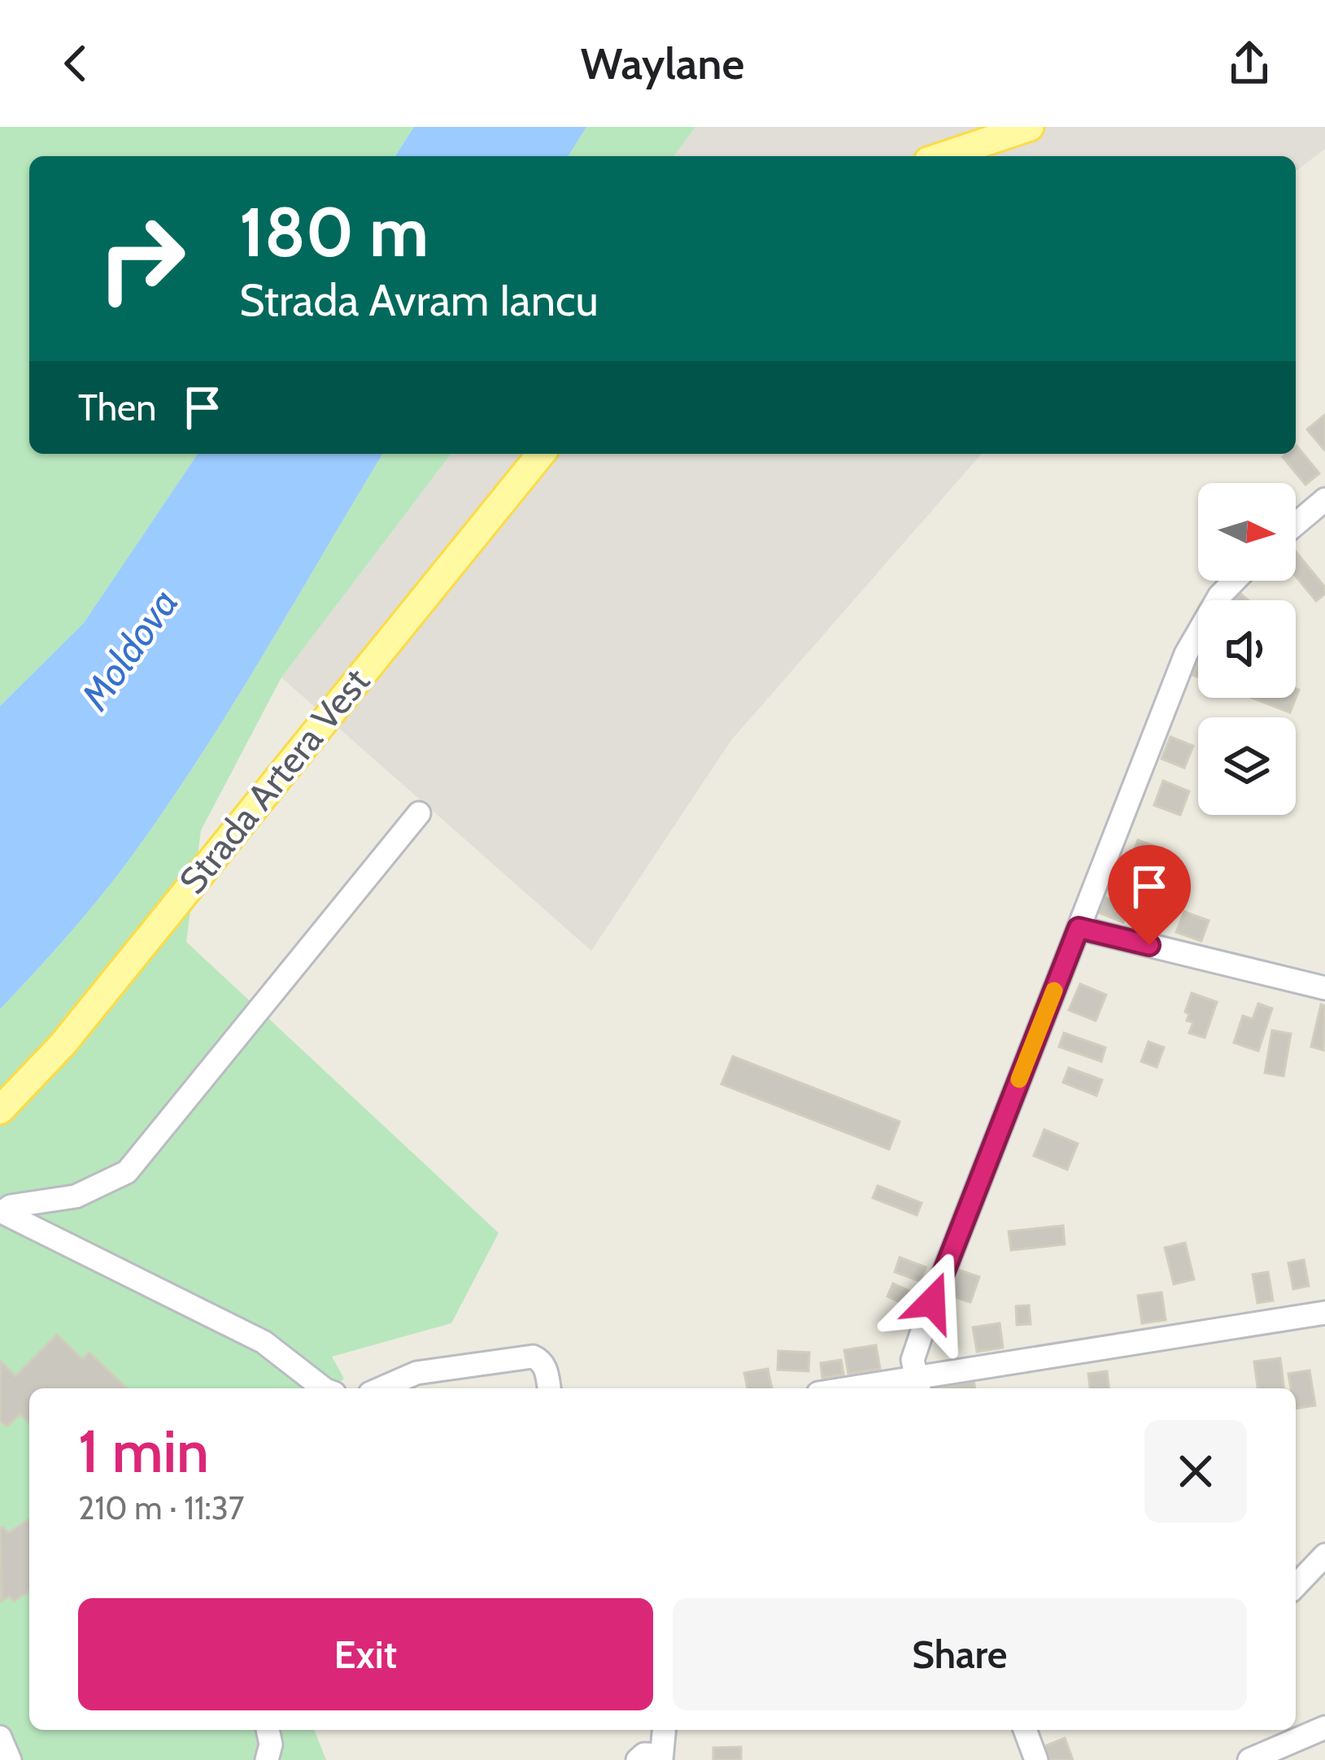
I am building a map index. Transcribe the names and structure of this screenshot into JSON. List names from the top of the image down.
{
  "streets": {
    "main road": ["Strada Artera Vest"]
  },
  "water": ["Moldova"],
  "north": "right",
  "page": {
    "header": "Waylane",
    "turn": ["180 m", "Strada Avram Iancu"],
    "then": "Then",
    "heading": ["1 min", "210 m · 11:37"],
    "buttons": ["Exit", "Share"]
  }
}
